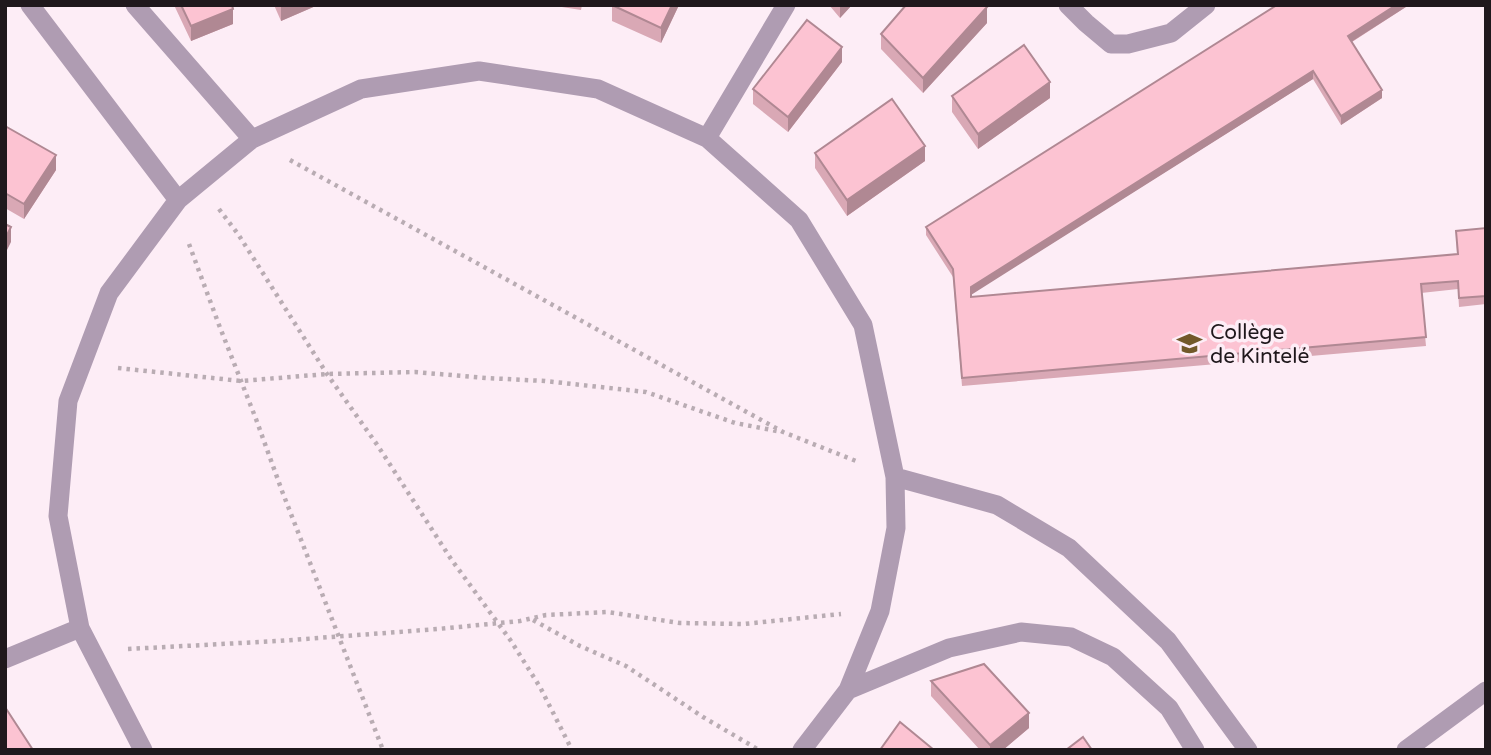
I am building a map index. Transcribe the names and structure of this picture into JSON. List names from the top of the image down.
{
  "places": {
    "school or university": ["Collège de Kintelé"]
  }
}
